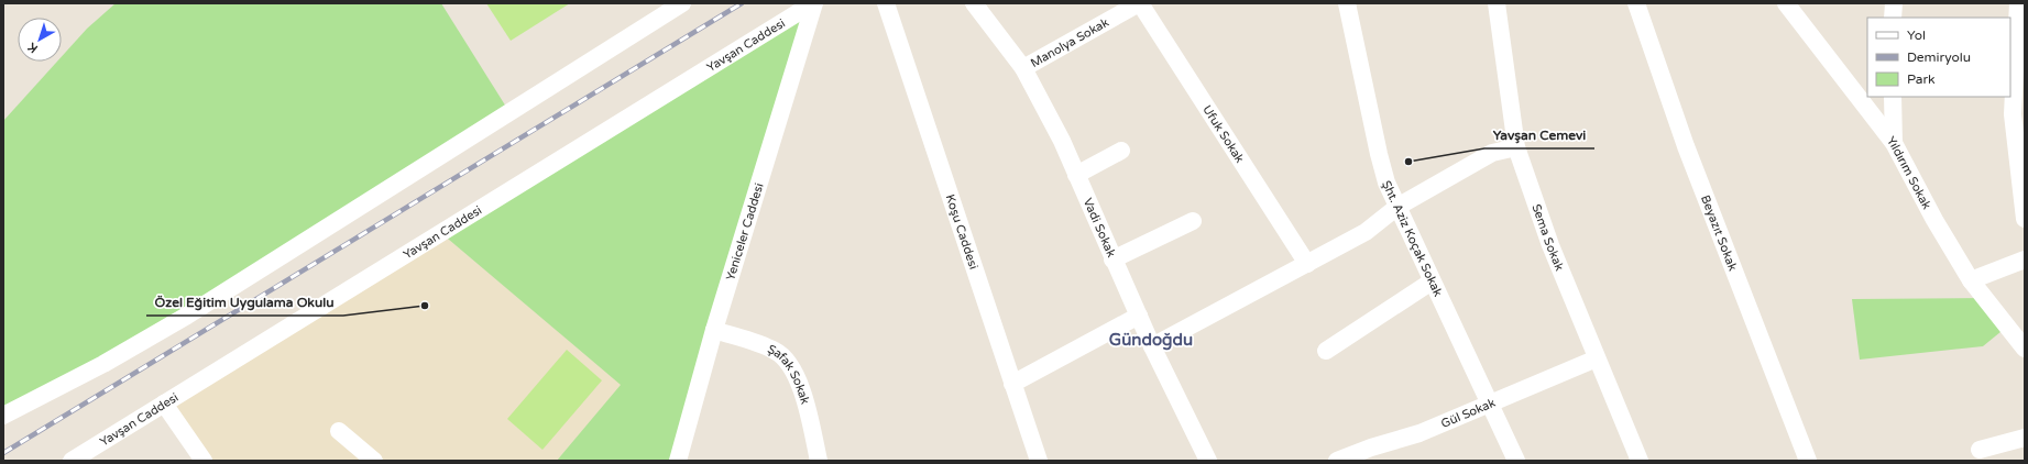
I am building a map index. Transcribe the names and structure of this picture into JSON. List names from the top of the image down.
{
  "streets": {
    "street": [
      "Manolya Sokak",
      "Yavşan Caddesi",
      "Ufuk Sokak",
      "Yıldırım Sokak",
      "Vadi Sokak",
      "Yeniceler Caddesi",
      "Koşu Caddesi",
      "Beyazıt Sokak",
      "Sema Sokak",
      "Şht. Aziz Koçak Sokak",
      "Şafak Sokak",
      "Gül Sokak"
    ]
  },
  "crossings": [
    ["Manolya Sokak", "Ufuk Sokak"],
    ["Manolya Sokak", "Vadi Sokak"],
    ["Yavşan Caddesi", "Yeniceler Caddesi"],
    ["Yeniceler Caddesi", "Şafak Sokak"],
    ["Sema Sokak", "Gül Sokak"],
    ["Şht. Aziz Koçak Sokak", "Gül Sokak"]
  ],
  "districts": ["Gündoğdu"],
  "places": ["Yavşan Cemevi", "Özel Eğitim Uygulama Okulu"],
  "legend": ["Yol", "Demiryolu", "Park"],
  "north": "bottom left"
}
